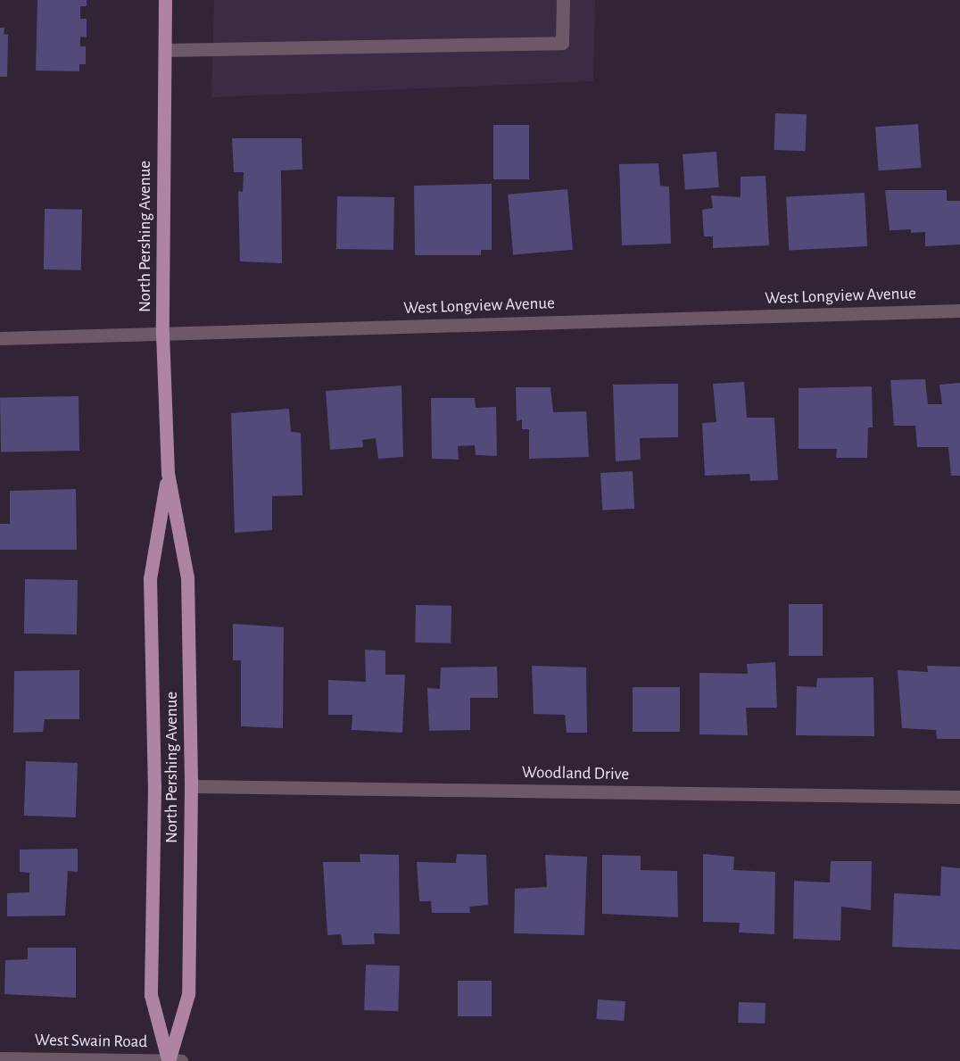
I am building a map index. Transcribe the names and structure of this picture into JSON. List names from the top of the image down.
{
  "streets": {
    "main road": ["North Pershing Avenue"],
    "street": ["West Longview Avenue", "Woodland Drive", "West Swain Road"]
  },
  "crossings": [
    ["North Pershing Avenue", "West Longview Avenue"],
    ["North Pershing Avenue", "Woodland Drive"],
    ["North Pershing Avenue", "West Swain Road"]
  ]
}
